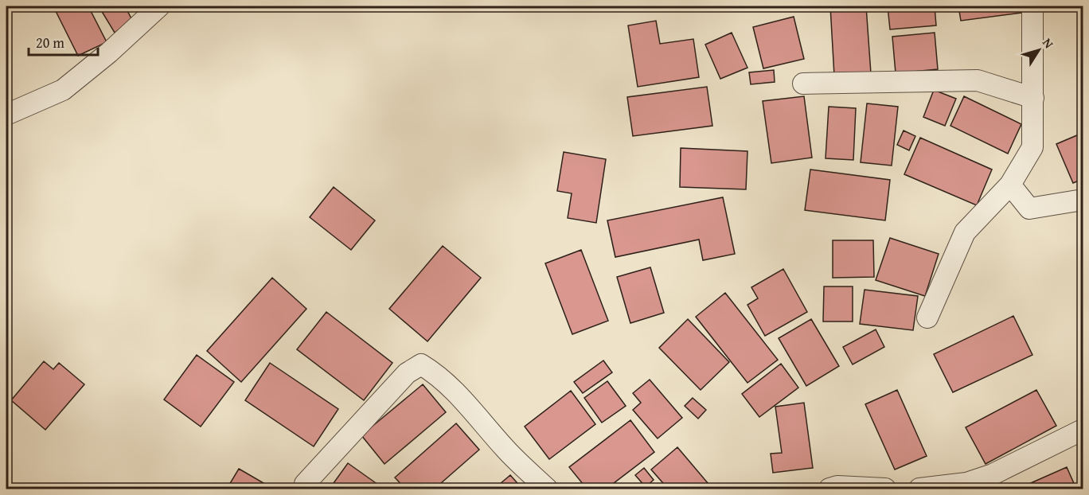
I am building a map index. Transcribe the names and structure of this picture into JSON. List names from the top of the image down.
{
  "scale_bar": "20 m",
  "north": "top right"
}
